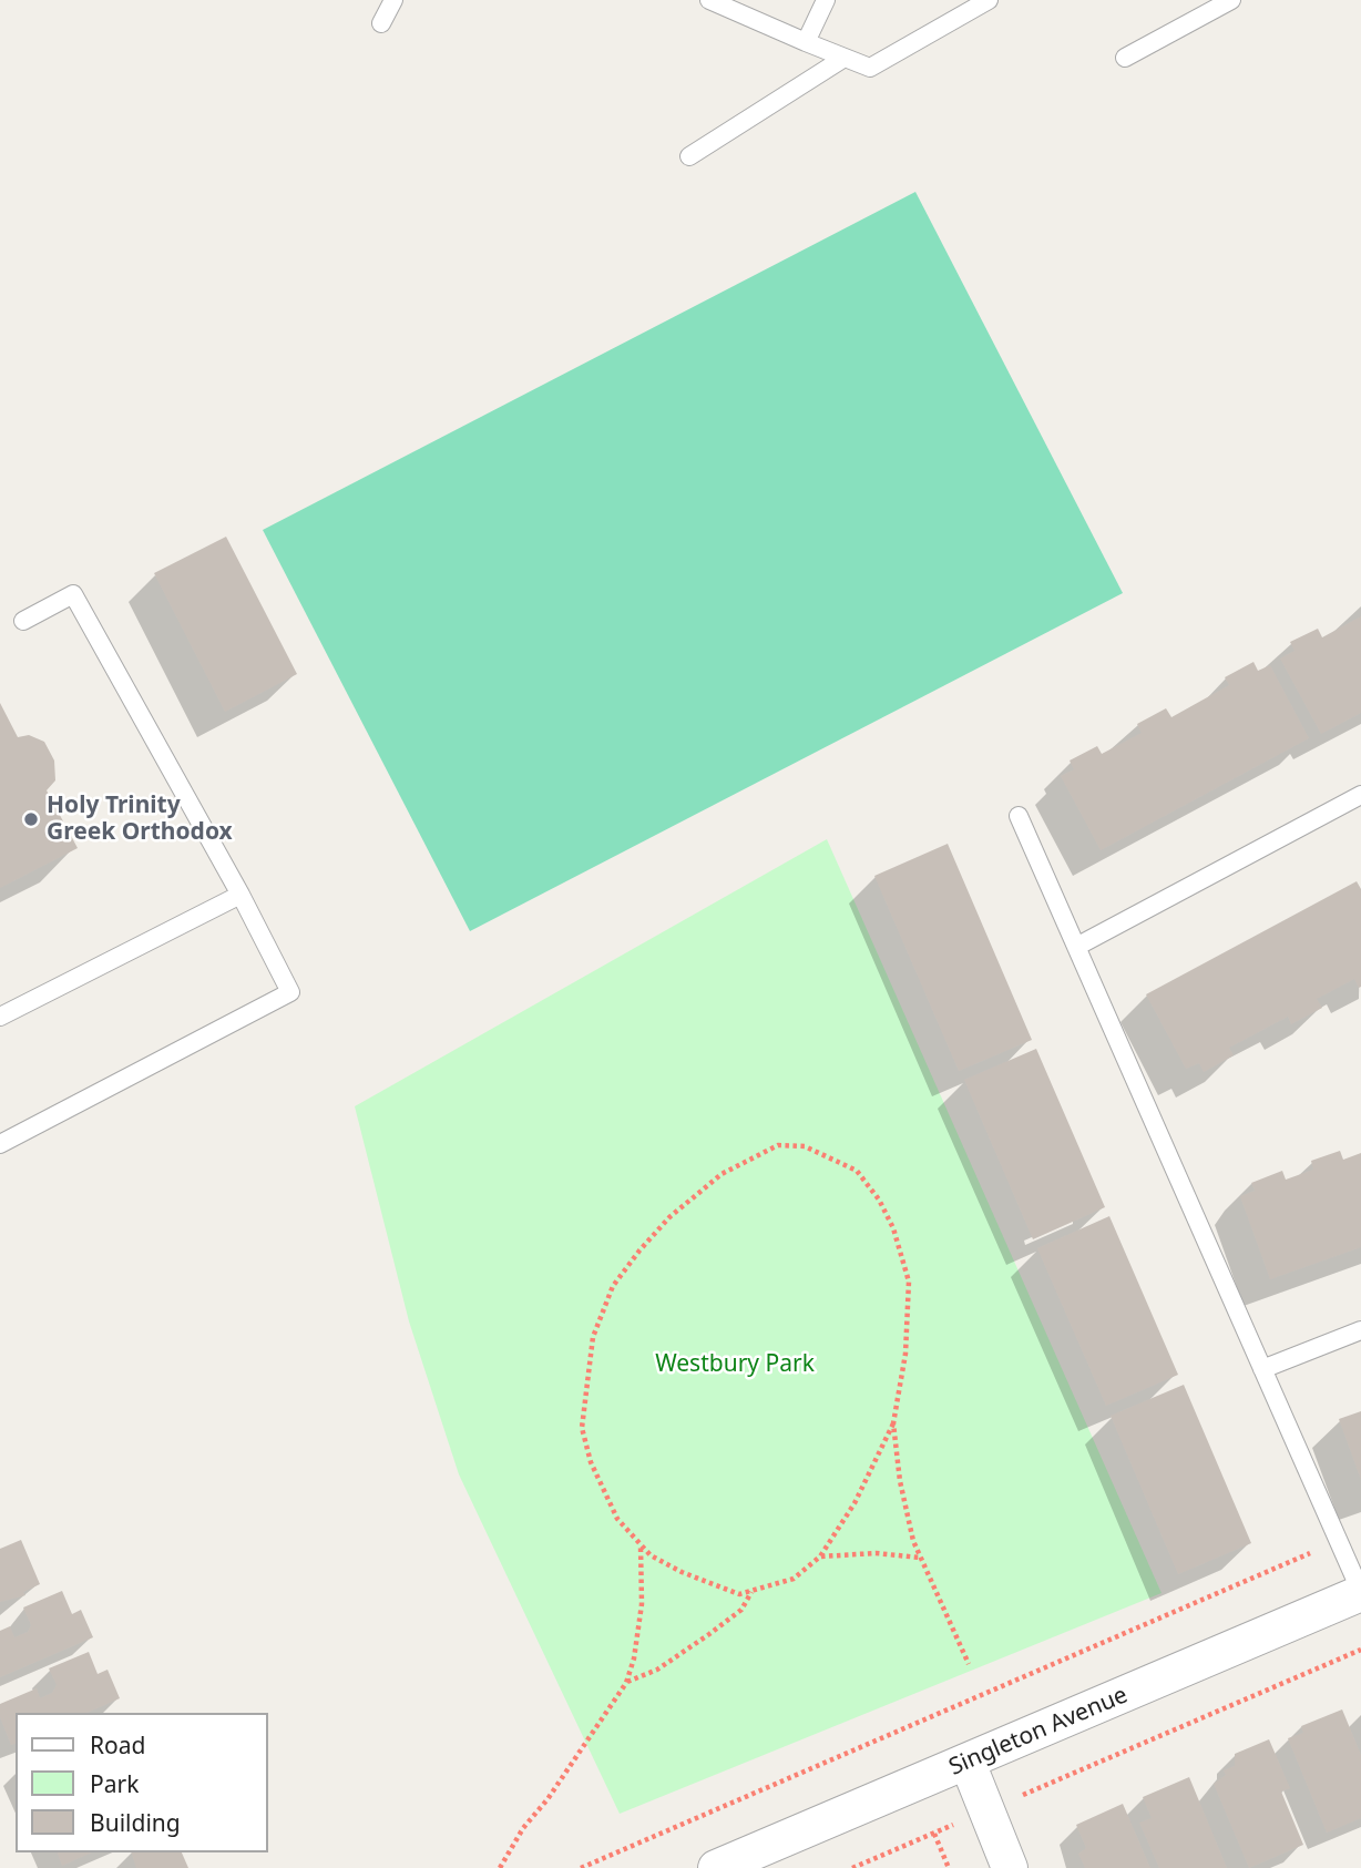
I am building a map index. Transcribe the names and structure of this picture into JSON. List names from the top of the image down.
{
  "streets": {
    "street": ["Singleton Avenue"]
  },
  "parks": ["Westbury Park"],
  "places": ["Holy Trinity Greek Orthodox"],
  "legend": ["Road", "Park", "Building"]
}
